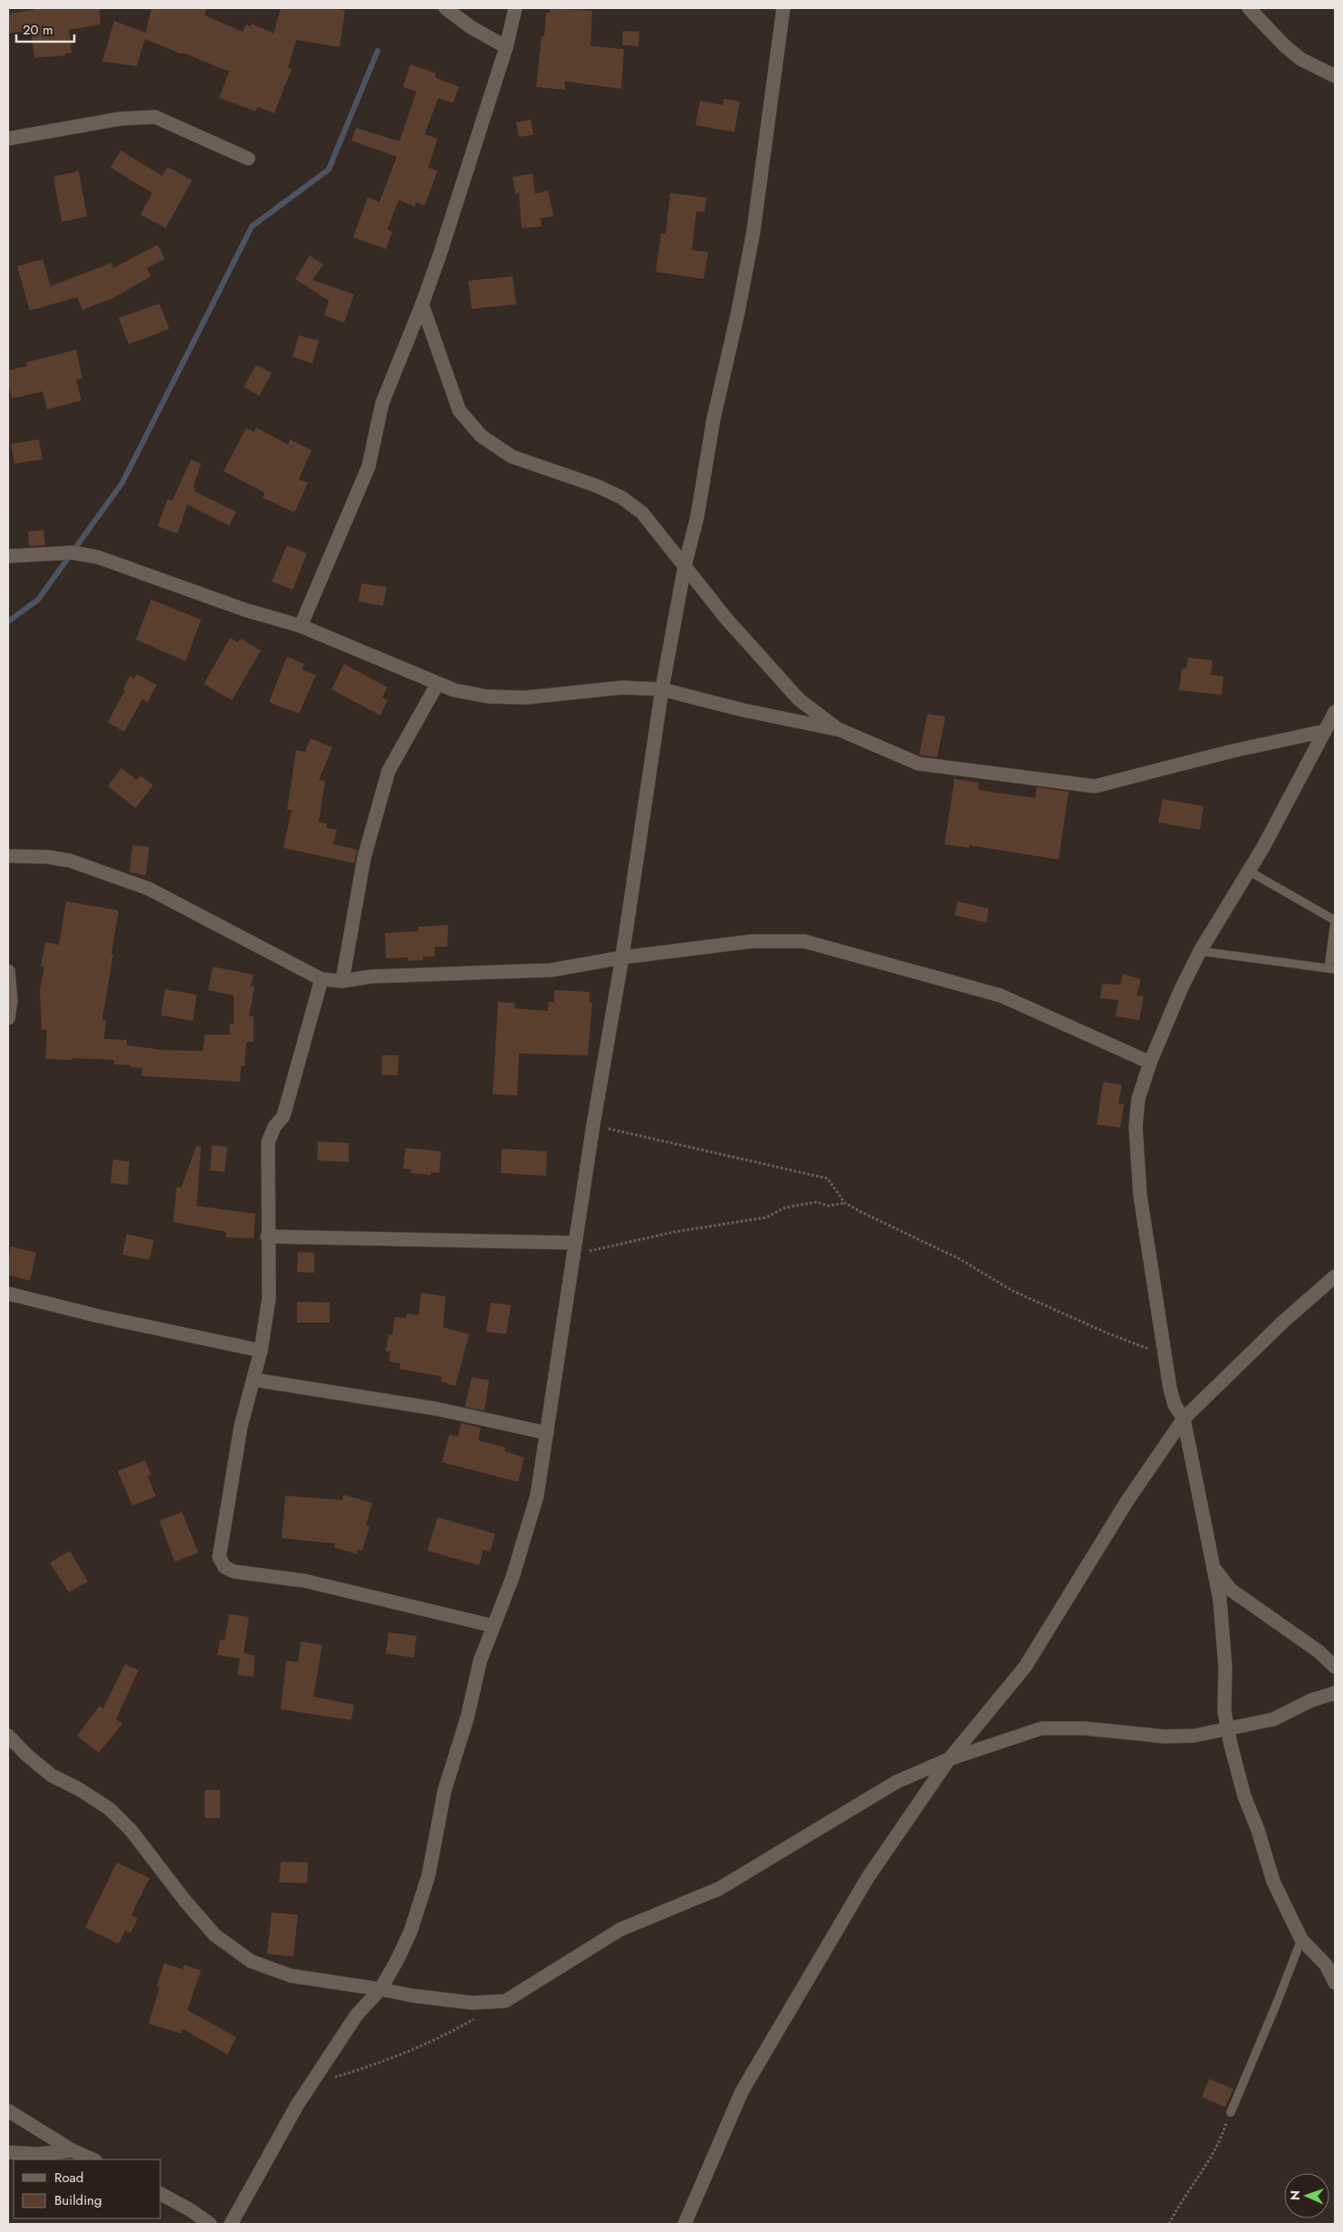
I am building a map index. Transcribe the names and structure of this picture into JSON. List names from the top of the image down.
{
  "legend": ["Road", "Building"],
  "scale_bar": "20 m",
  "north": "left"
}
